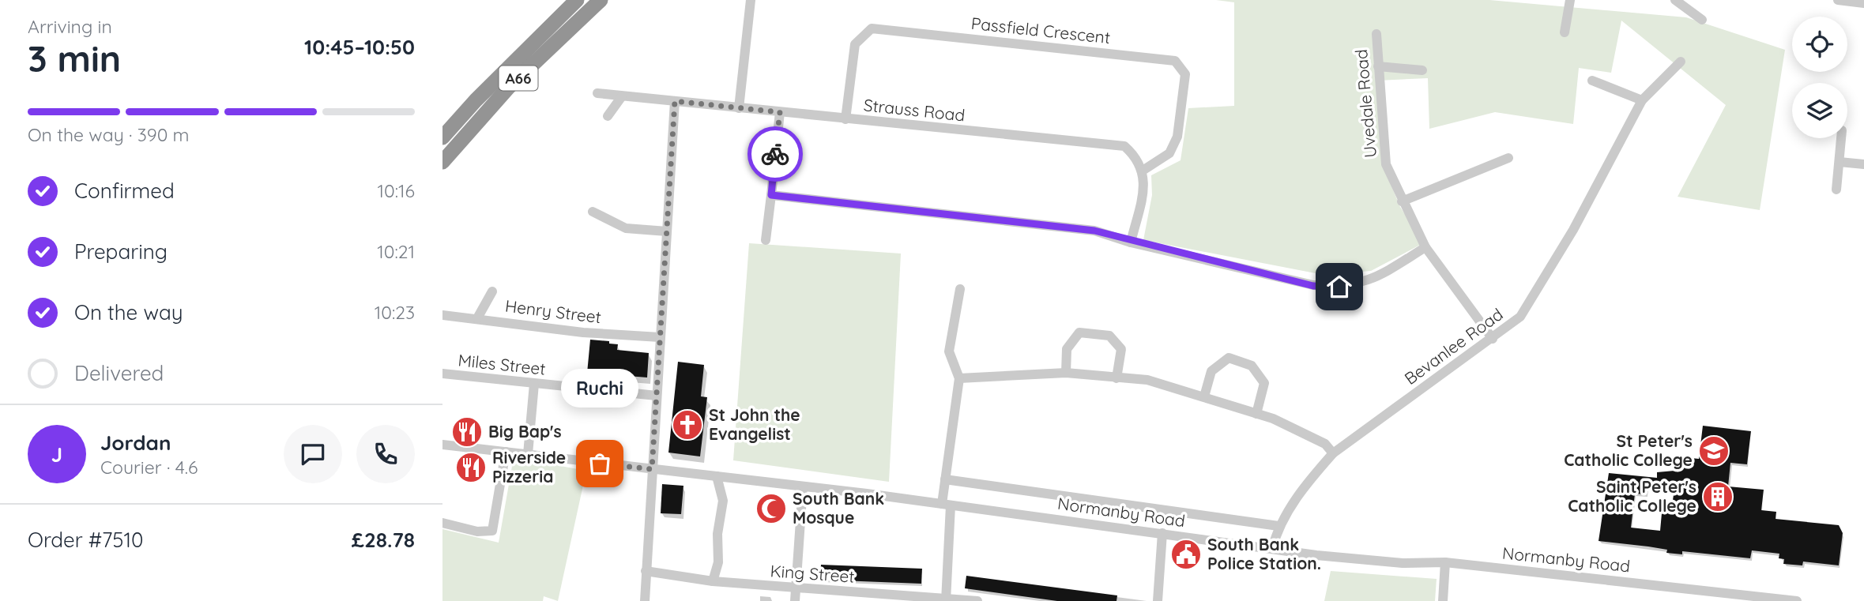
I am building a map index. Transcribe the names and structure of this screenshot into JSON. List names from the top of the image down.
{
  "streets": {
    "highway": ["A66"],
    "street": [
      "Passfield Crescent",
      "Uvedale Road",
      "Strauss Road",
      "Henry Street",
      "Bevanlee Road",
      "Miles Street",
      "Normanby Road",
      "King Street"
    ]
  },
  "crossings": [
    ["Passfield Crescent", "Strauss Road"],
    ["Uvedale Road", "Bevanlee Road"],
    ["Bevanlee Road", "Normanby Road"]
  ],
  "places": {
    "church": ["St John the Evangelist"],
    "restaurant": ["Big Bap's", "Riverside Pizzeria"],
    "school or university": ["St Peter's Catholic College"],
    "other": ["Ruchi"],
    "building": ["Saint Peter's Catholic College"],
    "mosque": ["South Bank Mosque"],
    "public building": ["South Bank Police Station."]
  },
  "page": {
    "heading": ["3 min", "Arriving in", "10:45–10:50"],
    "panel": [
      "Jordan",
      "Courier · 4.6",
      "Order #7510",
      "£28.78"
    ],
    "bar": "On the way · 390 m",
    "list": [
      ["Confirmed", "10:16"],
      ["Preparing", "10:21"],
      ["On the way", "10:23"],
      "Delivered"
    ],
    "bubble": "Ruchi",
    "round": "J"
  }
}
